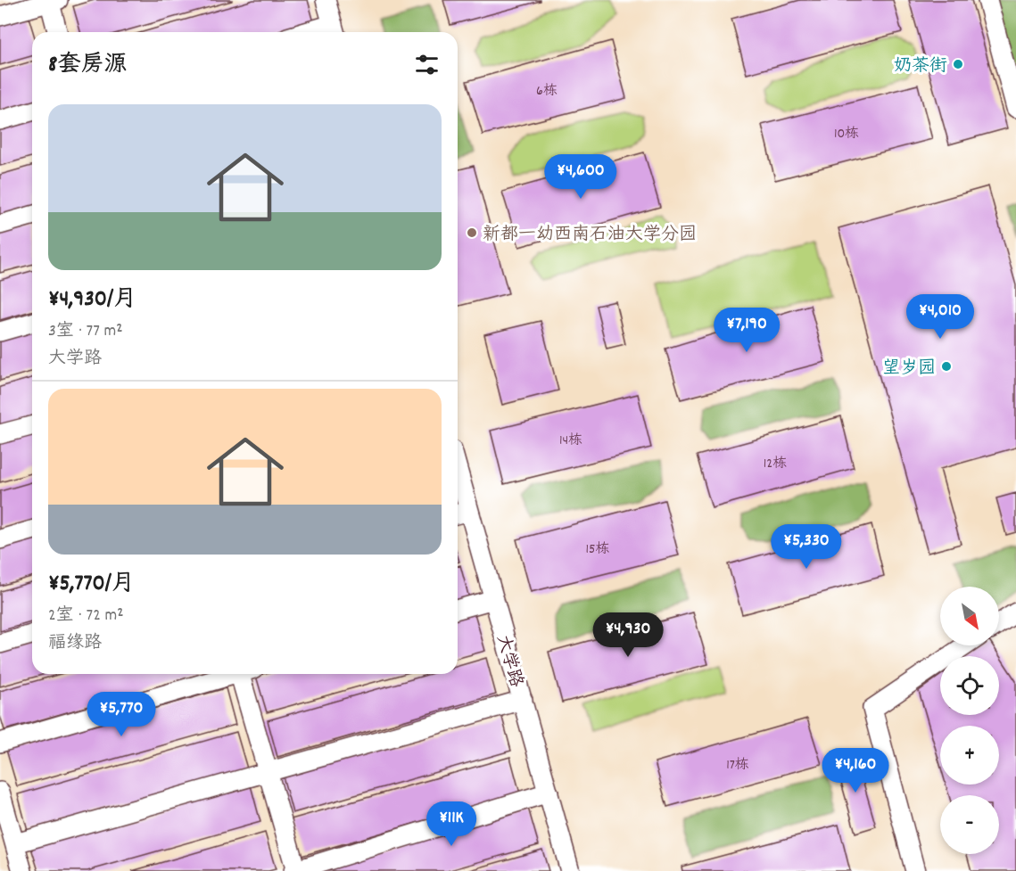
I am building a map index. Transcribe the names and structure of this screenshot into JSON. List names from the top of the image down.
{
  "streets": {
    "street": ["大学路"]
  },
  "places": ["奶茶街", "新都一幼西南石油大学分园", "望岁园"],
  "house_numbers": [
    "6栋",
    "10栋",
    "14栋",
    "12栋",
    "15栋",
    "17栋"
  ],
  "north": "bottom right",
  "page": {
    "heading": "8套房源",
    "list": [
      {
        "name": "¥4,930/月",
        "note": "3室 · 77 m² · 大学路"
      },
      {
        "name": "¥5,770/月",
        "note": "2室 · 72 m² · 福缘路"
      }
    ],
    "price": [
      "¥4,600",
      "¥4,010",
      "¥7,190",
      "¥5,330",
      "¥4,930",
      "¥5,770",
      "¥4,160",
      "¥11K"
    ],
    "map_buttons": ["+", "−"]
  }
}
